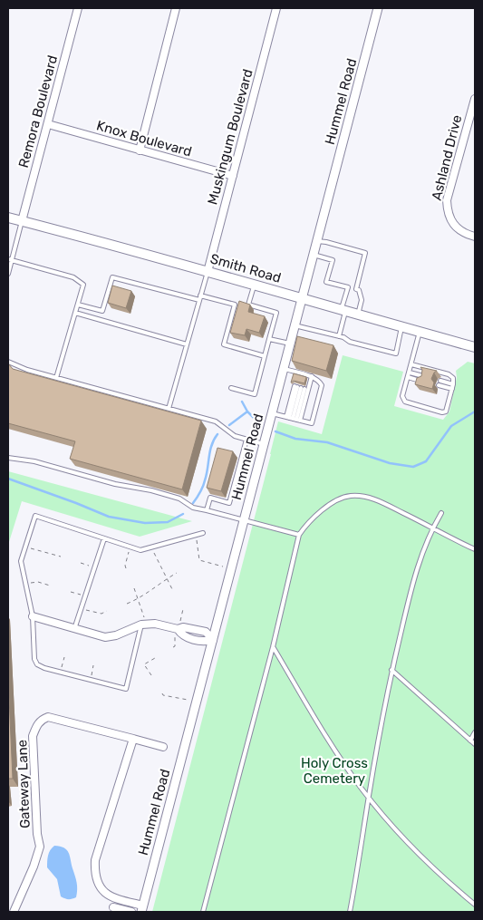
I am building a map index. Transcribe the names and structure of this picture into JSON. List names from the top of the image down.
{
  "streets": {
    "main road": ["Smith Road"],
    "street": [
      "Hummel Road",
      "Remora Boulevard",
      "Muskingum Boulevard",
      "Knox Boulevard",
      "Ashland Drive",
      "Gateway Lane"
    ]
  },
  "crossings": [
    ["Hummel Road", "Smith Road"],
    ["Remora Boulevard", "Knox Boulevard"],
    ["Remora Boulevard", "Smith Road"],
    ["Muskingum Boulevard", "Knox Boulevard"],
    ["Muskingum Boulevard", "Smith Road"]
  ],
  "parks": ["Holy Cross Cemetery"]
}
